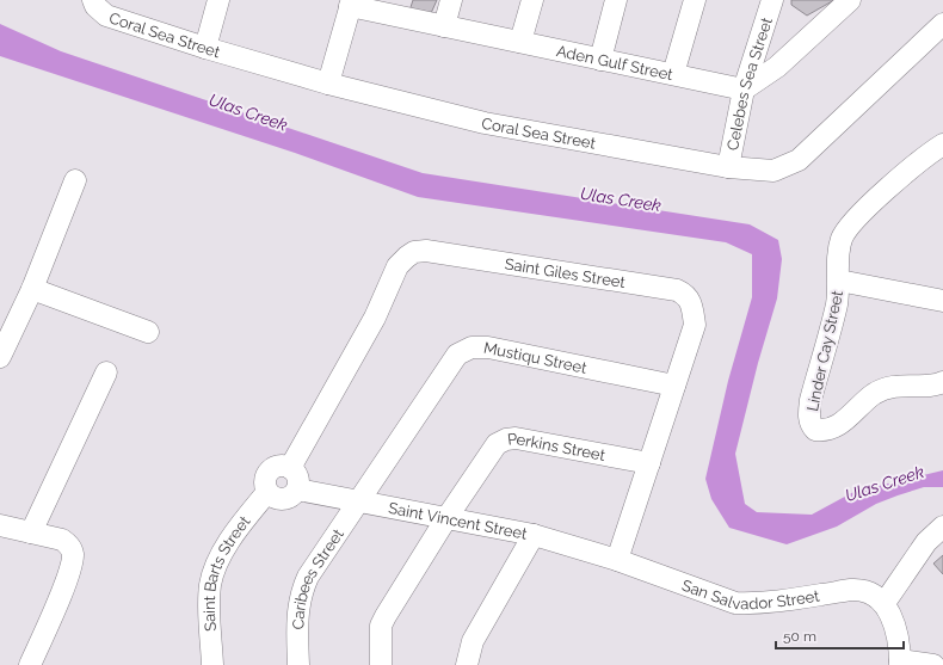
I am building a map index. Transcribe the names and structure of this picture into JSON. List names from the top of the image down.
{
  "streets": {
    "street": [
      "Coral Sea Street",
      "Aden Gulf Street",
      "Celebes Sea Street",
      "Saint Giles Street",
      "Linder Cay Street",
      "Mustiqu Street",
      "Perkins Street",
      "Saint Vincent Street",
      "Saint Barts Street",
      "Caribees Street",
      "San Salvador Street"
    ]
  },
  "crossings": [
    ["Coral Sea Street", "Celebes Sea Street"],
    ["Aden Gulf Street", "Celebes Sea Street"],
    ["Saint Giles Street", "Mustiqu Street"],
    ["Saint Giles Street", "Perkins Street"],
    ["Saint Giles Street", "Saint Vincent Street"],
    ["Saint Giles Street", "Saint Barts Street"],
    ["Saint Giles Street", "San Salvador Street"],
    ["Mustiqu Street", "Saint Vincent Street"],
    ["Mustiqu Street", "Caribees Street"],
    ["Perkins Street", "Saint Vincent Street"],
    ["Saint Vincent Street", "Saint Barts Street"],
    ["Saint Vincent Street", "Caribees Street"],
    ["Saint Vincent Street", "San Salvador Street"]
  ],
  "water": ["Ulas Creek"],
  "scale_bar": "50 m"
}
